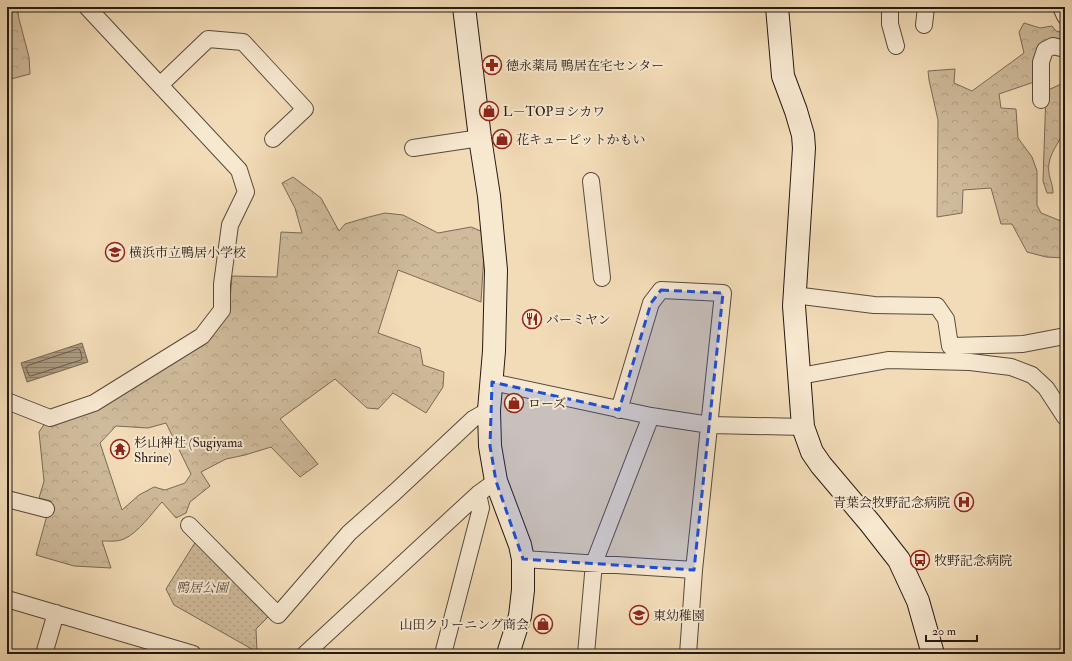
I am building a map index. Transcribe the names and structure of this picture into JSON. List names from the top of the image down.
{
  "parks": ["鴨居公園"],
  "places": {
    "pharmacy": ["徳永薬局 鴨居在宅センター"],
    "shop": [
      "L－TOPヨシカワ",
      "花キューピットかもい",
      "ローズ",
      "山田クリーニング商会"
    ],
    "school or university": ["横浜市立鴨居小学校", "東幼稚園"],
    "restaurant": ["バーミヤン"],
    "temple": ["杉山神社 (Sugiyama Shrine)"],
    "hospital": ["青葉会牧野記念病院"],
    "bus stop": ["牧野記念病院"]
  },
  "scale_bar": "20 m"
}
